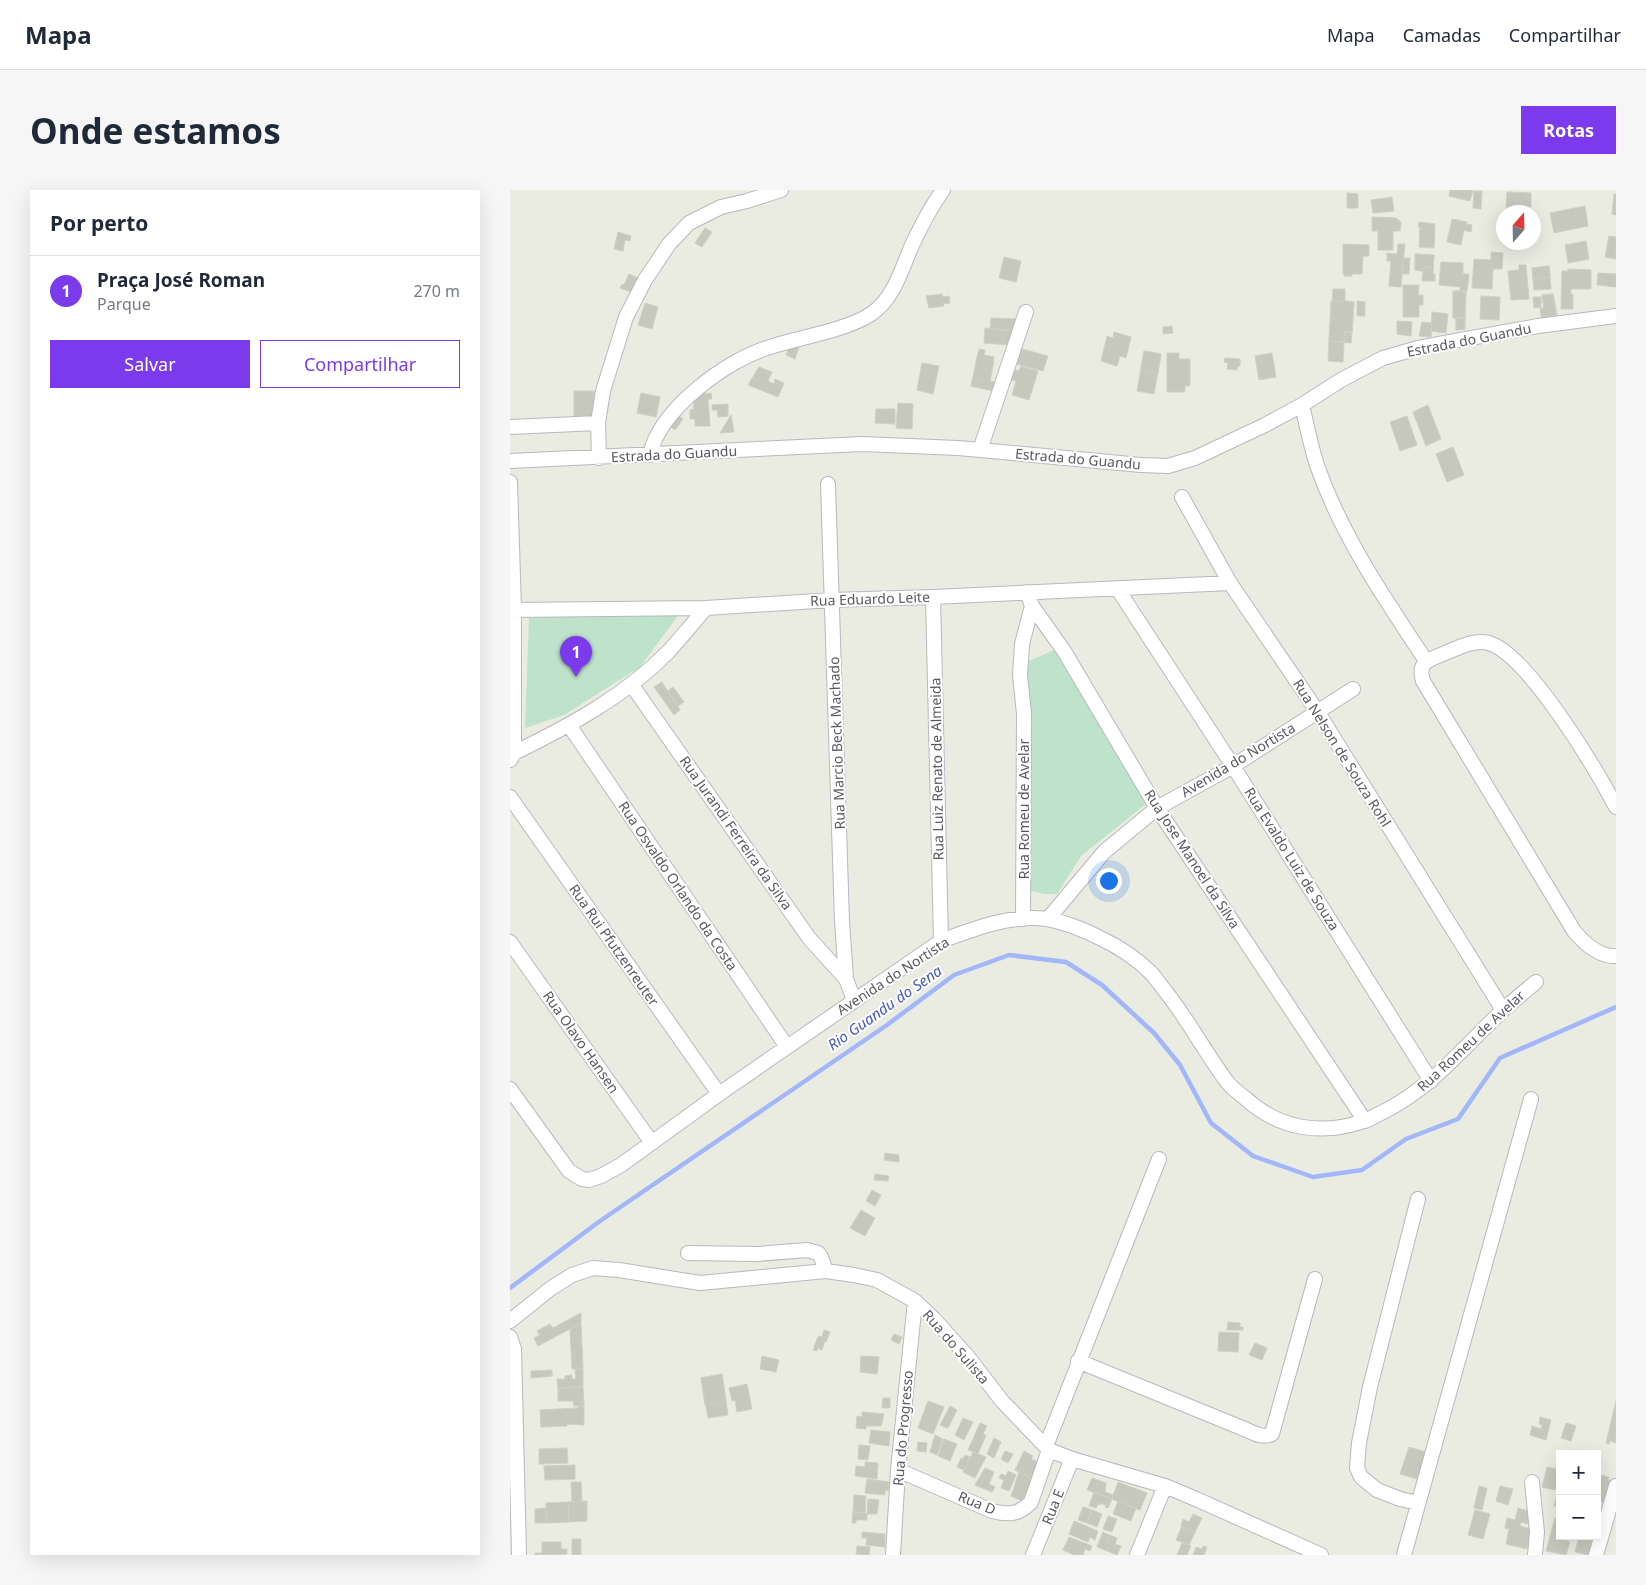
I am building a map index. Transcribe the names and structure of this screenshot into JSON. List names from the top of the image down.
{
  "streets": {
    "street": [
      "Estrada do Guandu",
      "Rua Eduardo Leite",
      "Rua Marcio Beck Machado",
      "Rua Nelson de Souza Rohl",
      "Avenida do Nortista",
      "Rua Luiz Renato de Almeida",
      "Rua Romeu de Avelar",
      "Rua Jurandi Ferreira da Silva",
      "Rua Jose Manoel da Silva",
      "Rua Evaldo Luiz de Souza",
      "Rua Osvaldo Orlando da Costa",
      "Rua Rui Pfutzenreuter",
      "Rua Olavo Hansen",
      "Rua do Sulista",
      "Rua do Progresso",
      "Rua D",
      "Rua E"
    ]
  },
  "crossings": [
    ["Rua Eduardo Leite", "Rua Marcio Beck Machado"],
    ["Rua Eduardo Leite", "Rua Nelson de Souza Rohl"],
    ["Rua Eduardo Leite", "Rua Luiz Renato de Almeida"],
    ["Rua Eduardo Leite", "Rua Jose Manoel da Silva"],
    ["Rua Eduardo Leite", "Rua Evaldo Luiz de Souza"],
    ["Rua Marcio Beck Machado", "Avenida do Nortista"],
    ["Rua Marcio Beck Machado", "Rua Jurandi Ferreira da Silva"],
    ["Rua Nelson de Souza Rohl", "Avenida do Nortista"],
    ["Rua Nelson de Souza Rohl", "Rua Romeu de Avelar"],
    ["Avenida do Nortista", "Rua Luiz Renato de Almeida"],
    ["Avenida do Nortista", "Rua Romeu de Avelar"],
    ["Avenida do Nortista", "Rua Jose Manoel da Silva"],
    ["Avenida do Nortista", "Rua Evaldo Luiz de Souza"],
    ["Avenida do Nortista", "Rua Osvaldo Orlando da Costa"],
    ["Avenida do Nortista", "Rua Rui Pfutzenreuter"],
    ["Avenida do Nortista", "Rua Olavo Hansen"],
    ["Rua Romeu de Avelar", "Rua Jose Manoel da Silva"],
    ["Rua Romeu de Avelar", "Rua Evaldo Luiz de Souza"],
    ["Rua do Sulista", "Rua do Progresso"],
    ["Rua do Sulista", "Rua D"],
    ["Rua do Sulista", "Rua E"],
    ["Rua do Progresso", "Rua D"]
  ],
  "water": ["Rio Guandu do Sena"],
  "north": "top",
  "page": {
    "header": "Mapa",
    "nav": ["Mapa", "Camadas", "Compartilhar"],
    "buttons": [
      "Rotas",
      ["Salvar", "Compartilhar"]
    ],
    "title": "Onde estamos",
    "heading": "Por perto",
    "list": [
      {
        "mark": "1",
        "name": "Praça José Roman",
        "note": "Parque",
        "value": "270 m"
      }
    ],
    "pins": "1",
    "map_buttons": ["+", "−"]
  }
}
